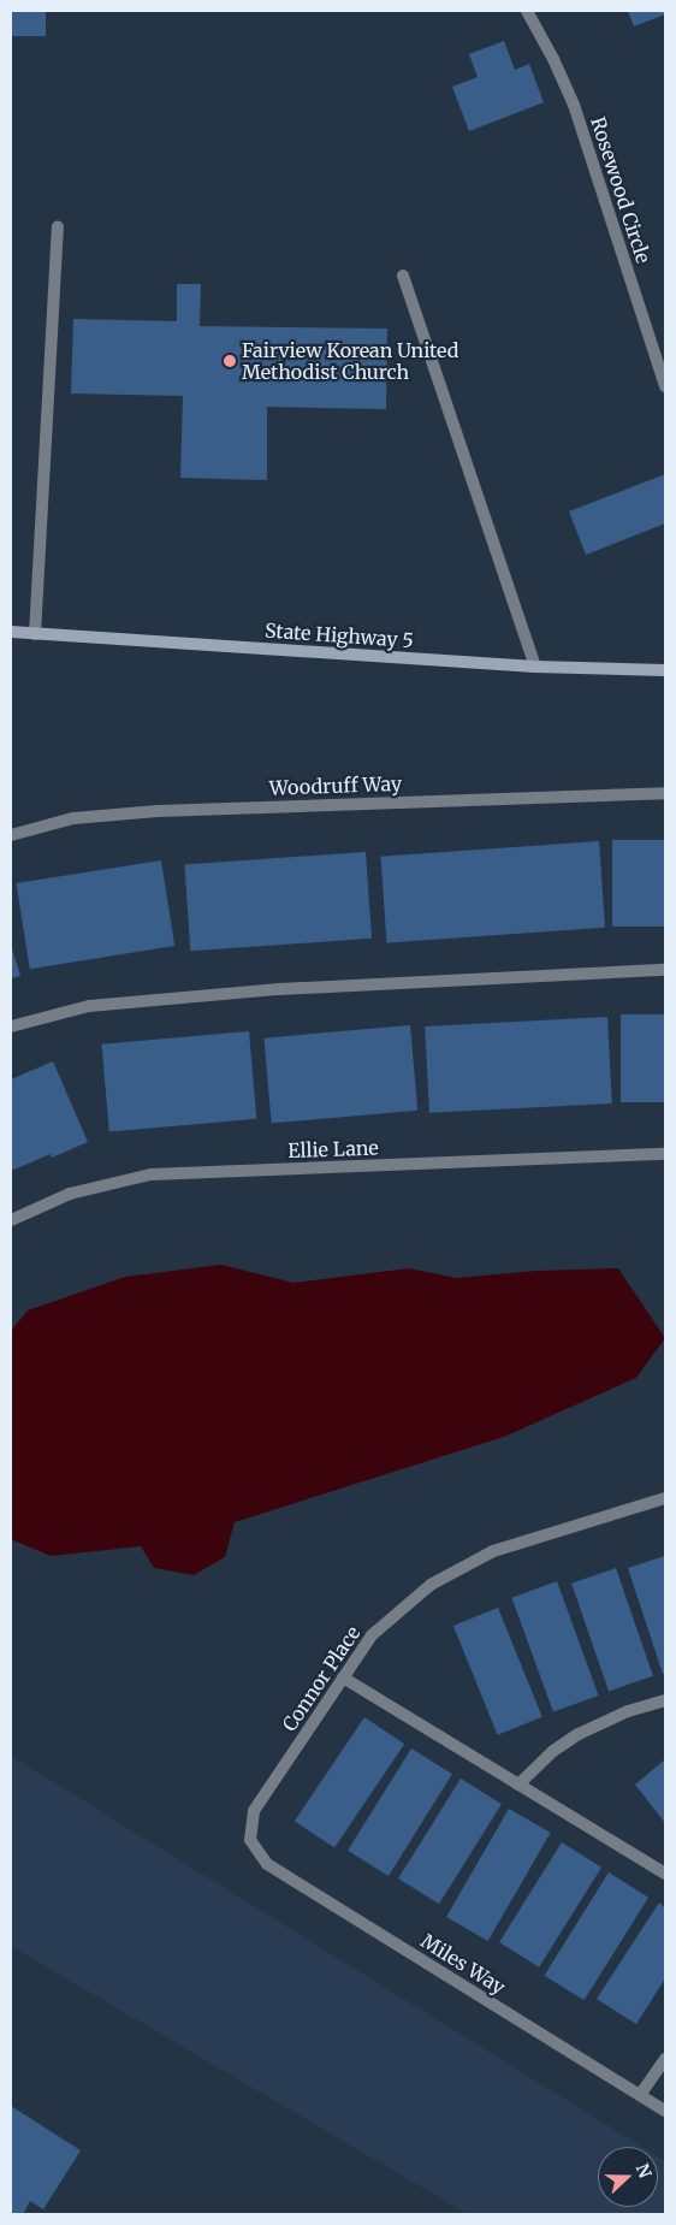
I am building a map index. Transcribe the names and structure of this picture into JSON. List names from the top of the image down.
{
  "streets": {
    "main road": ["State Highway 5"],
    "street": [
      "Rosewood Circle",
      "Woodruff Way",
      "Ellie Lane",
      "Connor Place",
      "Miles Way"
    ]
  },
  "crossings": [
    ["Connor Place", "Miles Way"]
  ],
  "places": ["Fairview Korean United Methodist Church"],
  "north": "right"
}
